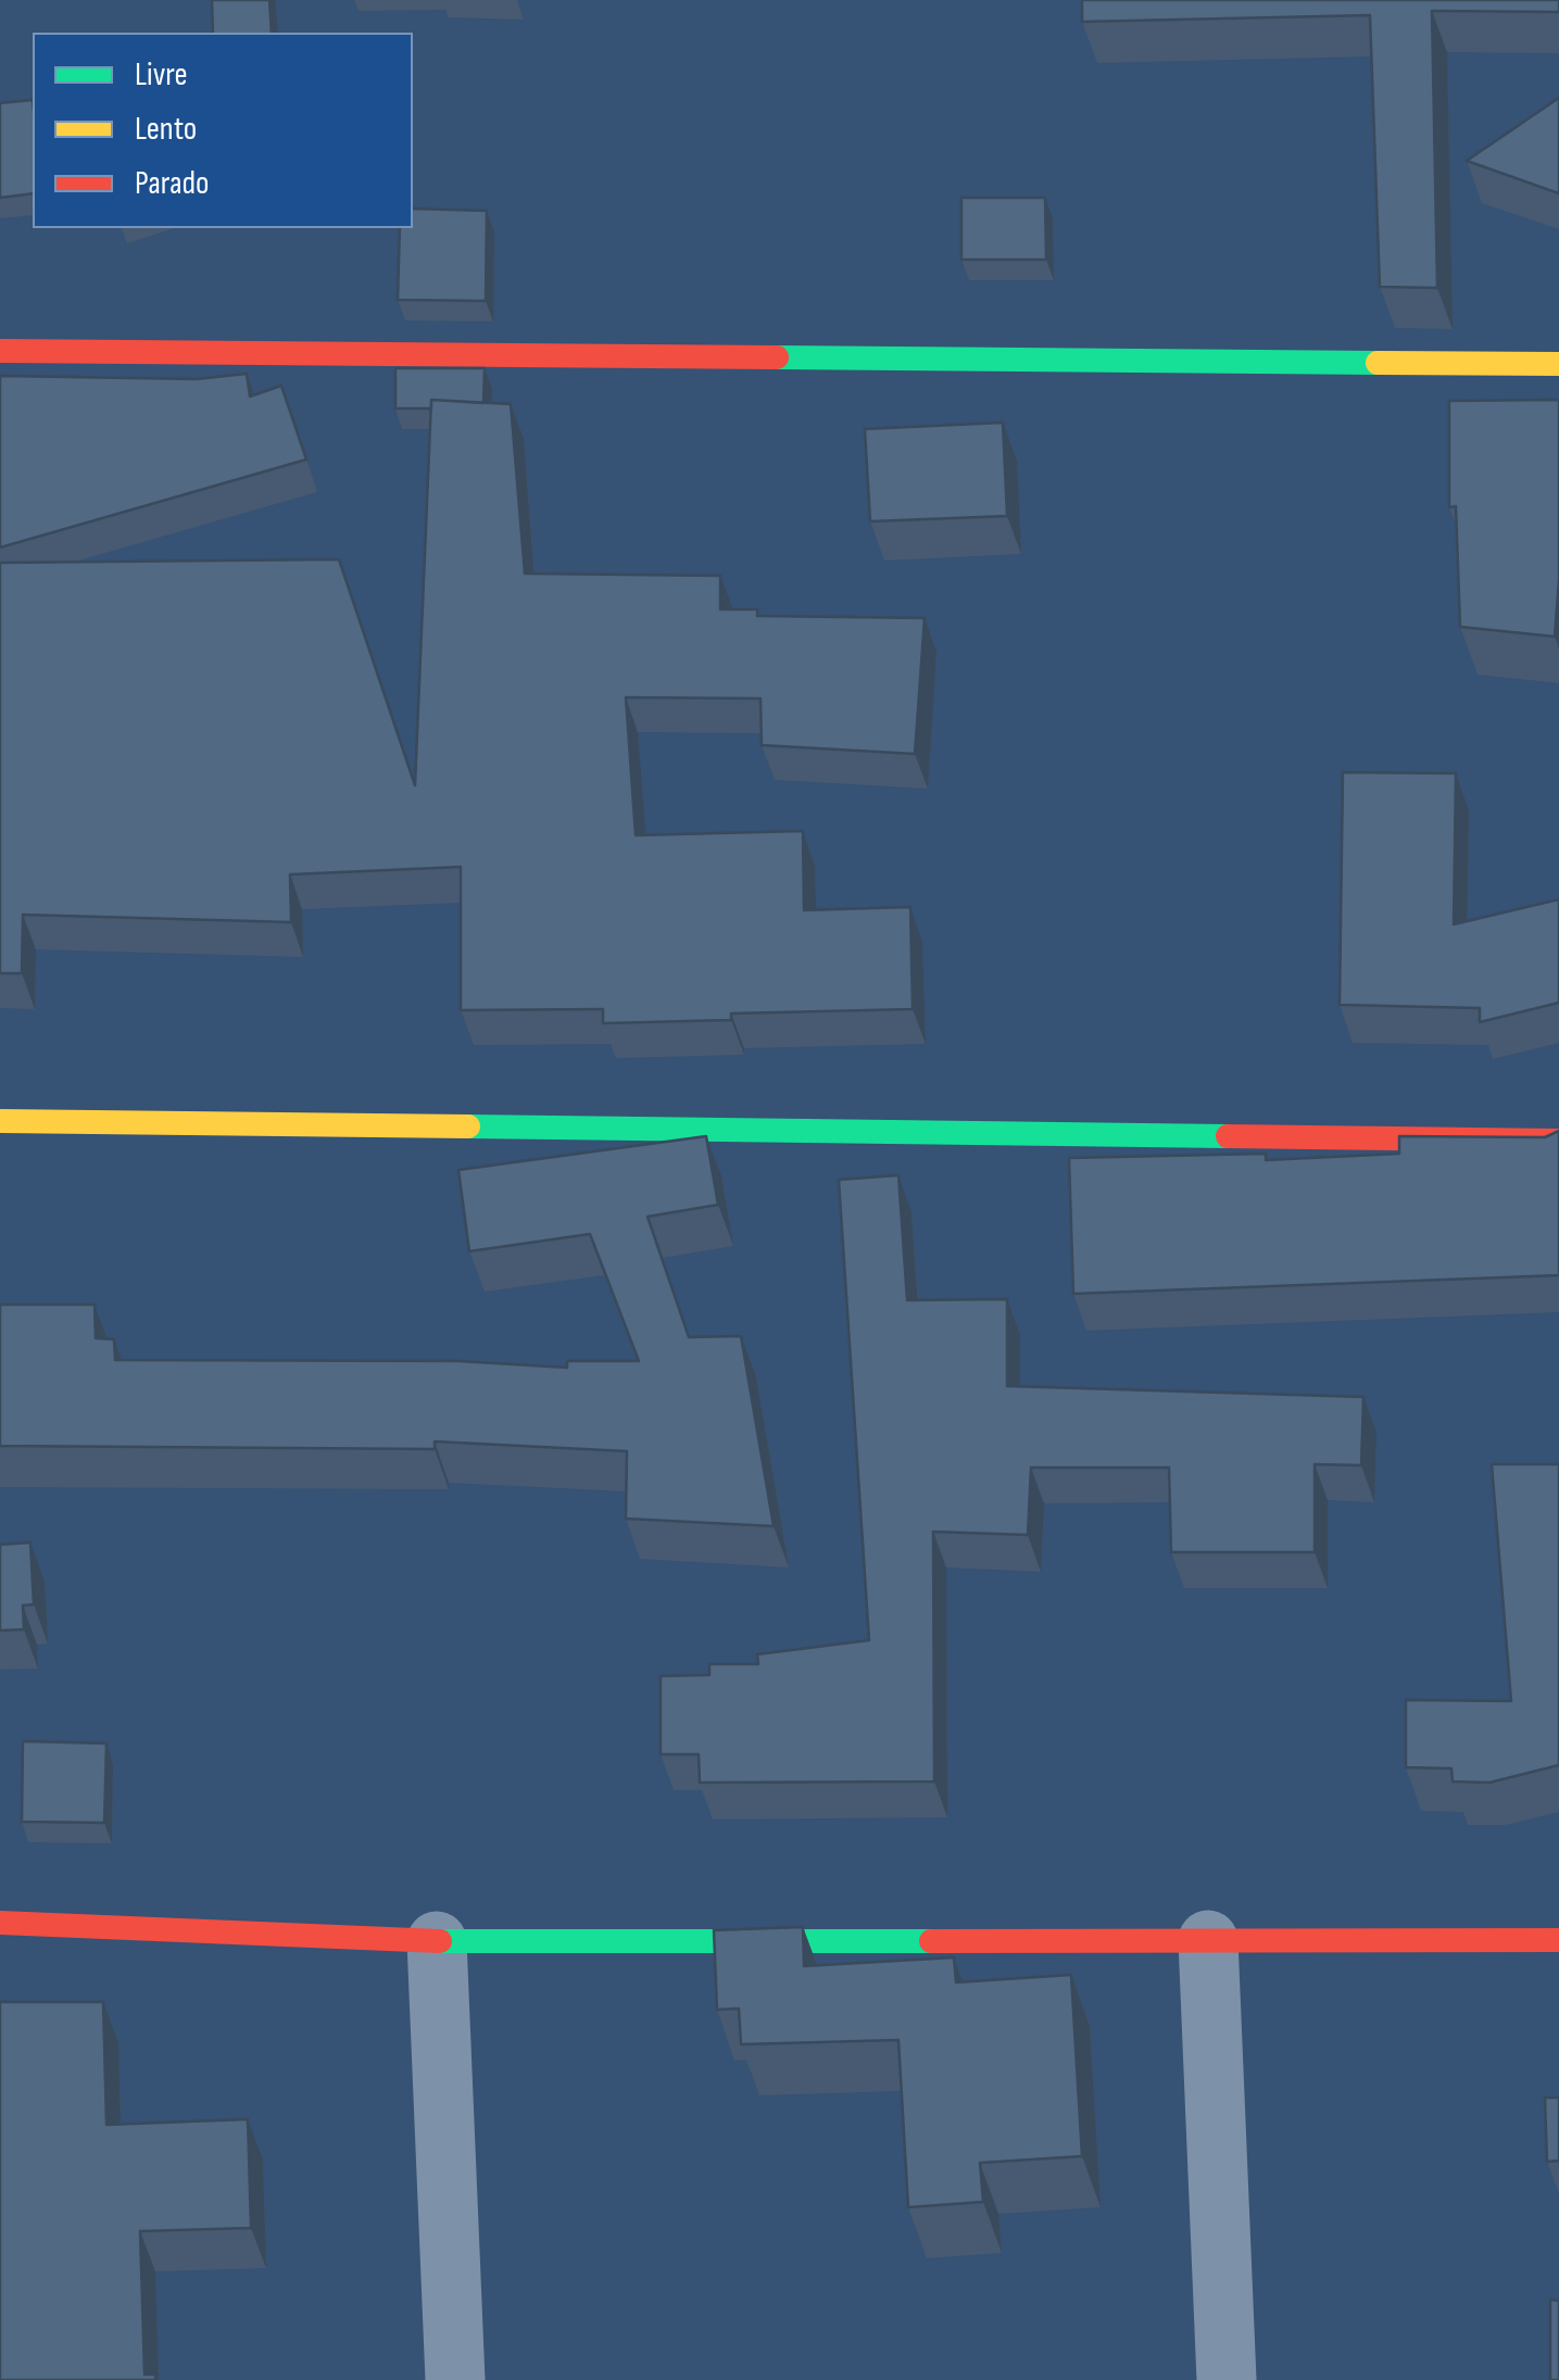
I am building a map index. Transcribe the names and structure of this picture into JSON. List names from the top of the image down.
{
  "legend": ["Livre", "Lento", "Parado"]
}
